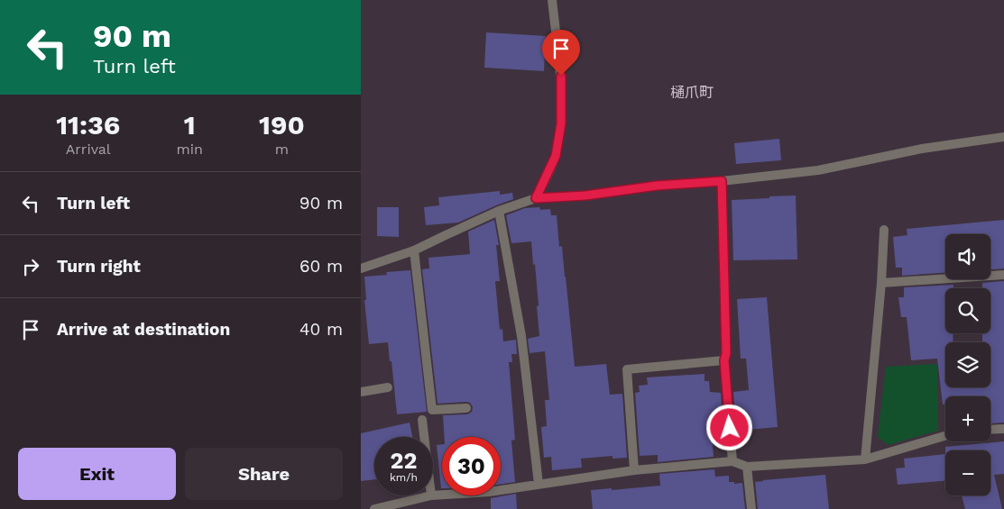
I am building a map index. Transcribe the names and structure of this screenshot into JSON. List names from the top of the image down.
{
  "districts": ["樋爪町"],
  "page": {
    "turn": ["90 m", "Turn left"],
    "eta": [
      "11:36",
      "Arrival",
      "1",
      "min",
      "190",
      "m"
    ],
    "list": [
      {
        "name": "Turn left",
        "value": "90 m"
      },
      {
        "name": "Turn right",
        "value": "60 m"
      },
      {
        "name": "Arrive at destination",
        "value": "40 m"
      }
    ],
    "map_buttons": ["+", "−"],
    "speed": "22 km/h",
    "limit": "30",
    "buttons": ["Exit", "Share"]
  }
}
